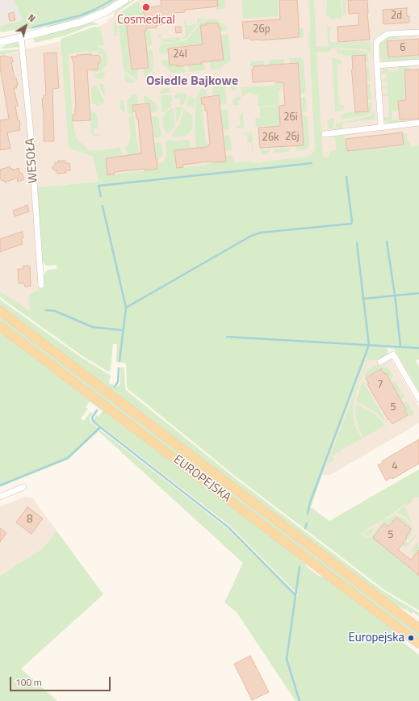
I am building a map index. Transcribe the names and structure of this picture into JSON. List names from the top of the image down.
{
  "streets": {
    "main road": ["EUROPEJSKA"],
    "street": ["WESOŁA"]
  },
  "districts": ["Osiedle Bajkowe"],
  "places": ["Cosmedical", "Europejska"],
  "house_numbers": [
    "2d",
    "26p",
    "6",
    "24l",
    "26i",
    "26j",
    "26k",
    "7",
    "5",
    "4",
    "8",
    "5"
  ],
  "scale_bar": "100 m",
  "north": "top right"
}
